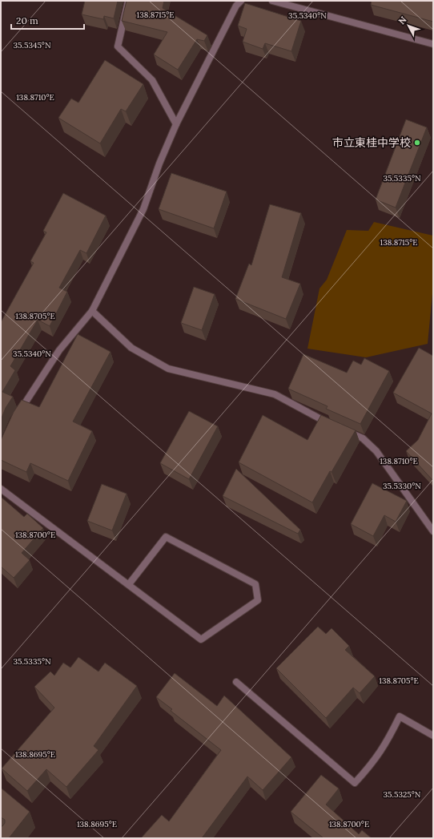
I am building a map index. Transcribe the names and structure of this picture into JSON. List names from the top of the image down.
{
  "places": ["市立東桂中学校"],
  "scale_bar": "20 m",
  "north": "top left",
  "coordinates": [
    "138.8715°E",
    "35.5340°N",
    "35.5345°N",
    "138.8710°E",
    "35.5335°N",
    "138.8705°E",
    "35.5330°N",
    "138.8700°E",
    "138.8695°E",
    "35.5325°N"
  ]
}
